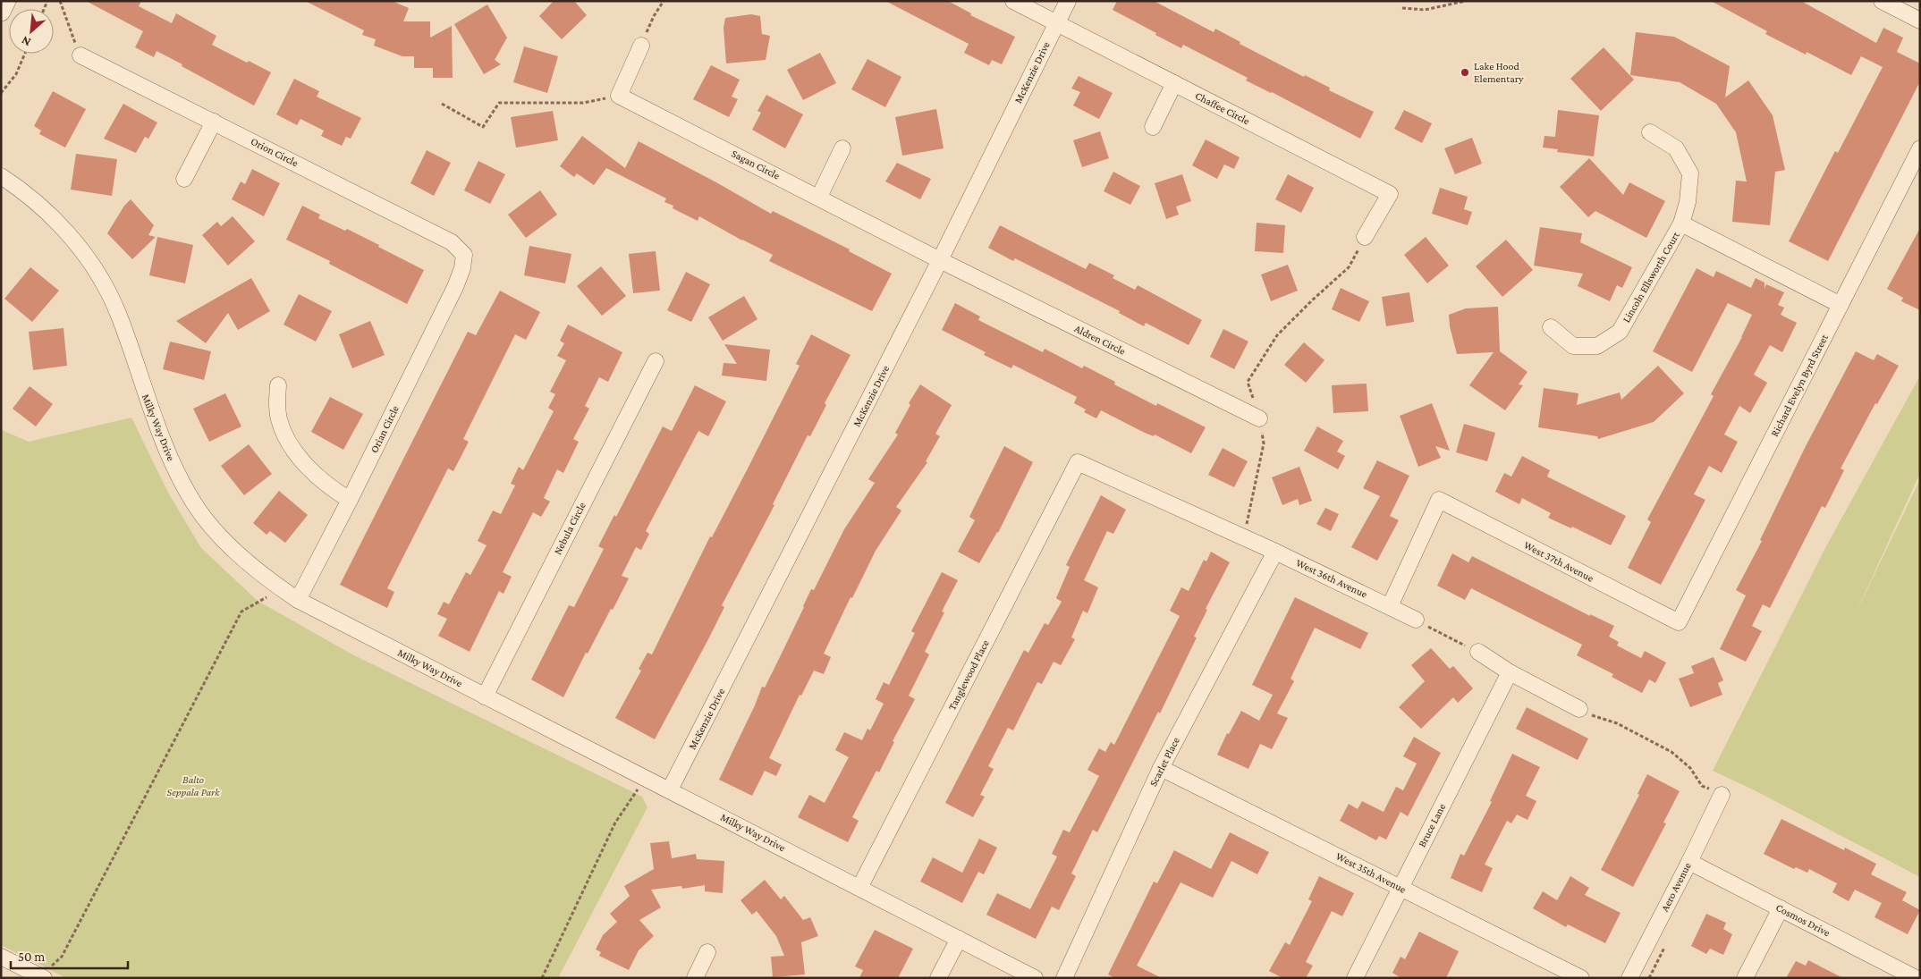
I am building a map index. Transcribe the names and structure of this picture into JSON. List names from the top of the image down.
{
  "streets": {
    "street": [
      "McKenzie Drive",
      "Chaffee Circle",
      "Orion Circle",
      "Sagan Circle",
      "Lincoln Ellsworth Court",
      "Aldren Circle",
      "Richard Evelyn Byrd Street",
      "Milky Way Drive",
      "Orian Circle",
      "Nebula Circle",
      "West 37th Avenue",
      "West 36th Avenue",
      "Tanglewood Place",
      "Scarlet Place",
      "Bruce Lane",
      "West 35th Avenue",
      "Aero Avenue",
      "Cosmos Drive"
    ]
  },
  "crossings": [
    ["McKenzie Drive", "Chaffee Circle"],
    ["McKenzie Drive", "Sagan Circle"],
    ["McKenzie Drive", "Aldren Circle"],
    ["McKenzie Drive", "Milky Way Drive"],
    ["Orion Circle", "Orian Circle"],
    ["Sagan Circle", "Aldren Circle"],
    ["Lincoln Ellsworth Court", "Richard Evelyn Byrd Street"],
    ["Richard Evelyn Byrd Street", "West 37th Avenue"],
    ["Milky Way Drive", "Orian Circle"],
    ["Milky Way Drive", "Nebula Circle"],
    ["Milky Way Drive", "Tanglewood Place"],
    ["West 37th Avenue", "West 36th Avenue"],
    ["West 36th Avenue", "Tanglewood Place"],
    ["West 36th Avenue", "Scarlet Place"],
    ["Scarlet Place", "West 35th Avenue"],
    ["Bruce Lane", "West 35th Avenue"],
    ["Aero Avenue", "Cosmos Drive"]
  ],
  "parks": ["Balto Seppala Park"],
  "places": ["Lake Hood Elementary"],
  "scale_bar": "50 m",
  "north": "bottom left"
}
